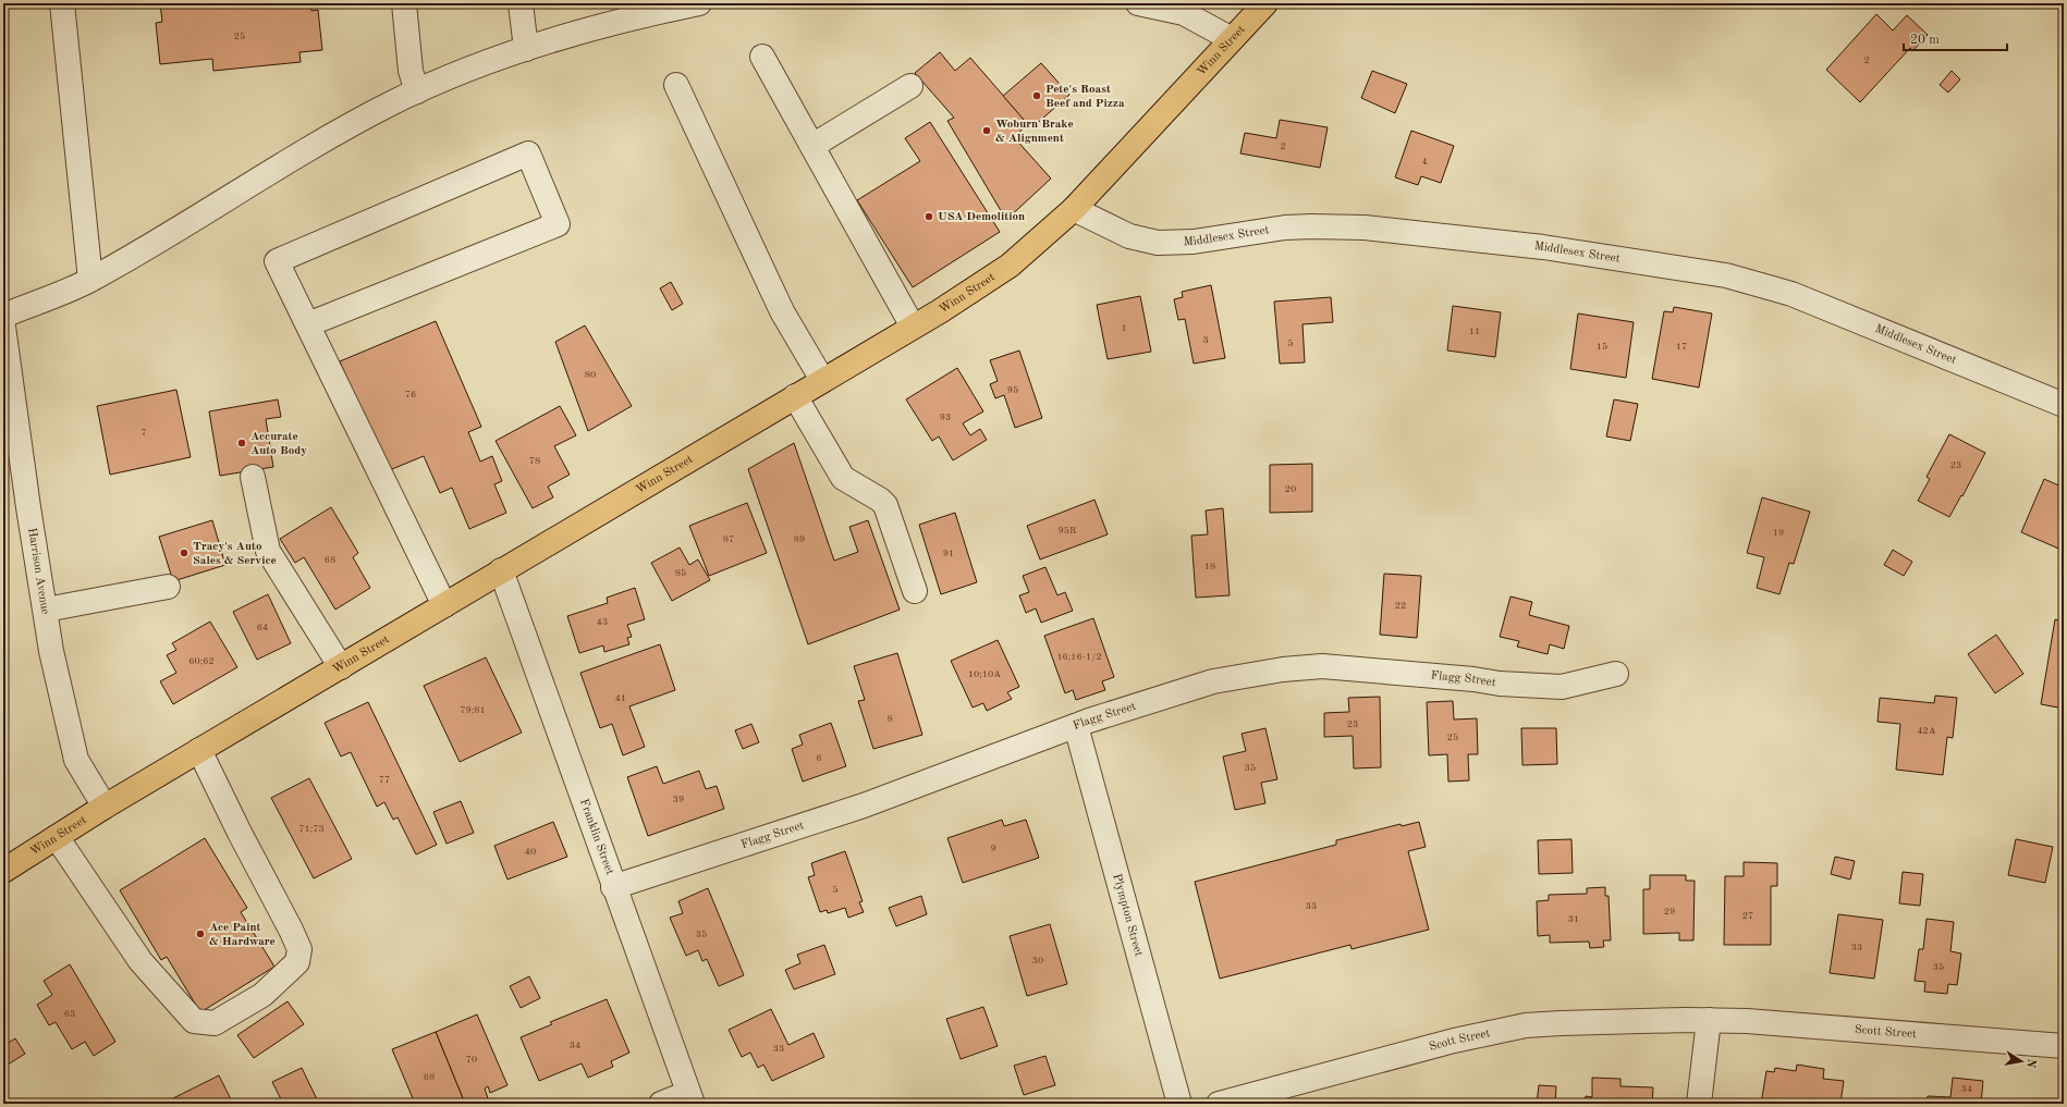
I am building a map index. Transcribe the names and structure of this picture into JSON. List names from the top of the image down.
{
  "streets": {
    "main road": ["Winn Street"],
    "street": [
      "Middlesex Street",
      "Harrison Avenue",
      "Flagg Street",
      "Franklin Street",
      "Plympton Street",
      "Scott Street"
    ]
  },
  "crossings": [
    ["Winn Street", "Middlesex Street"],
    ["Winn Street", "Harrison Avenue"],
    ["Winn Street", "Franklin Street"],
    ["Flagg Street", "Franklin Street"],
    ["Flagg Street", "Plympton Street"]
  ],
  "places": [
    "Pete's Roast Beef and Pizza",
    "Woburn Brake & Alignment",
    "USA Demolition",
    "Accurate Auto Body",
    "Tracy's Auto Sales & Service",
    "Ace Paint & Hardware"
  ],
  "house_numbers": [
    "25",
    "2",
    "2",
    "4",
    "1",
    "11",
    "3",
    "5",
    "15",
    "17",
    "80",
    "95",
    "76",
    "93",
    "7",
    "78",
    "23",
    "20",
    "95R",
    "19",
    "87",
    "89",
    "91",
    "68",
    "18",
    "85",
    "22",
    "43",
    "64",
    "16;16-1/2",
    "60;62",
    "10;10A",
    "41",
    "79;81",
    "8",
    "23",
    "42A",
    "25",
    "6",
    "35",
    "77",
    "39",
    "71;73",
    "9",
    "40",
    "5",
    "33",
    "29",
    "27",
    "31",
    "35",
    "33",
    "30",
    "35",
    "63",
    "34",
    "33",
    "70",
    "68",
    "34"
  ],
  "scale_bar": "20 m",
  "north": "right"
}
